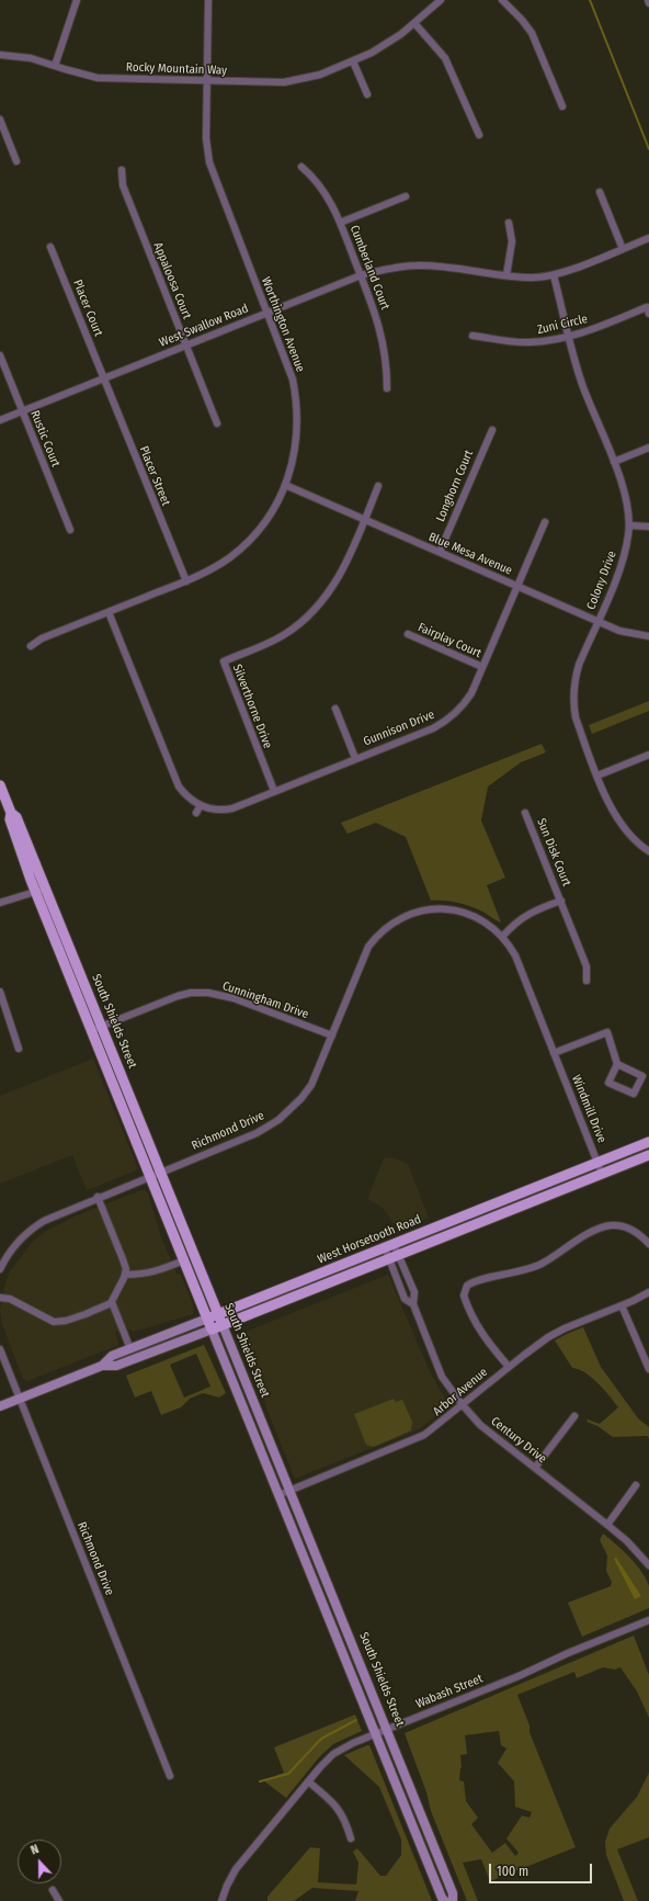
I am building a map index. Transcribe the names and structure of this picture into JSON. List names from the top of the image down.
{
  "streets": {
    "main road": ["South Shields Street", "West Horsetooth Road"],
    "street": [
      "Rocky Mountain Way",
      "Cumberland Court",
      "Appaloosa Court",
      "Placer Court",
      "Worthington Avenue",
      "Zuni Circle",
      "West Swallow Road",
      "Rustic Court",
      "Placer Street",
      "Longhorn Court",
      "Blue Mesa Avenue",
      "Colony Drive",
      "Fairplay Court",
      "Silverthorne Drive",
      "Gunnison Drive",
      "Sun Disk Court",
      "Cunningham Drive",
      "Windmill Drive",
      "Richmond Drive",
      "Arbor Avenue",
      "Century Drive",
      "Wabash Street"
    ]
  },
  "crossings": [
    ["Rocky Mountain Way", "Worthington Avenue"],
    ["Cumberland Court", "West Swallow Road"],
    ["Appaloosa Court", "West Swallow Road"],
    ["Placer Court", "West Swallow Road"],
    ["Placer Court", "Placer Street"],
    ["Worthington Avenue", "West Swallow Road"],
    ["Worthington Avenue", "Placer Street"],
    ["Worthington Avenue", "Blue Mesa Avenue"],
    ["Worthington Avenue", "Gunnison Drive"],
    ["Zuni Circle", "Colony Drive"],
    ["West Swallow Road", "Rustic Court"],
    ["West Swallow Road", "Placer Street"],
    ["West Swallow Road", "Colony Drive"],
    ["Longhorn Court", "Blue Mesa Avenue"],
    ["Blue Mesa Avenue", "Colony Drive"],
    ["Blue Mesa Avenue", "Silverthorne Drive"],
    ["Blue Mesa Avenue", "Gunnison Drive"],
    ["Fairplay Court", "Gunnison Drive"],
    ["Silverthorne Drive", "Gunnison Drive"],
    ["Sun Disk Court", "Windmill Drive"],
    ["Sun Disk Court", "Richmond Drive"],
    ["Cunningham Drive", "South Shields Street"],
    ["Cunningham Drive", "Richmond Drive"],
    ["South Shields Street", "Richmond Drive"],
    ["South Shields Street", "West Horsetooth Road"],
    ["South Shields Street", "Arbor Avenue"],
    ["South Shields Street", "Wabash Street"],
    ["Windmill Drive", "Richmond Drive"],
    ["Windmill Drive", "West Horsetooth Road"],
    ["Richmond Drive", "West Horsetooth Road"],
    ["West Horsetooth Road", "Century Drive"],
    ["Arbor Avenue", "Century Drive"]
  ],
  "scale_bar": "100 m",
  "north": "top"
}
